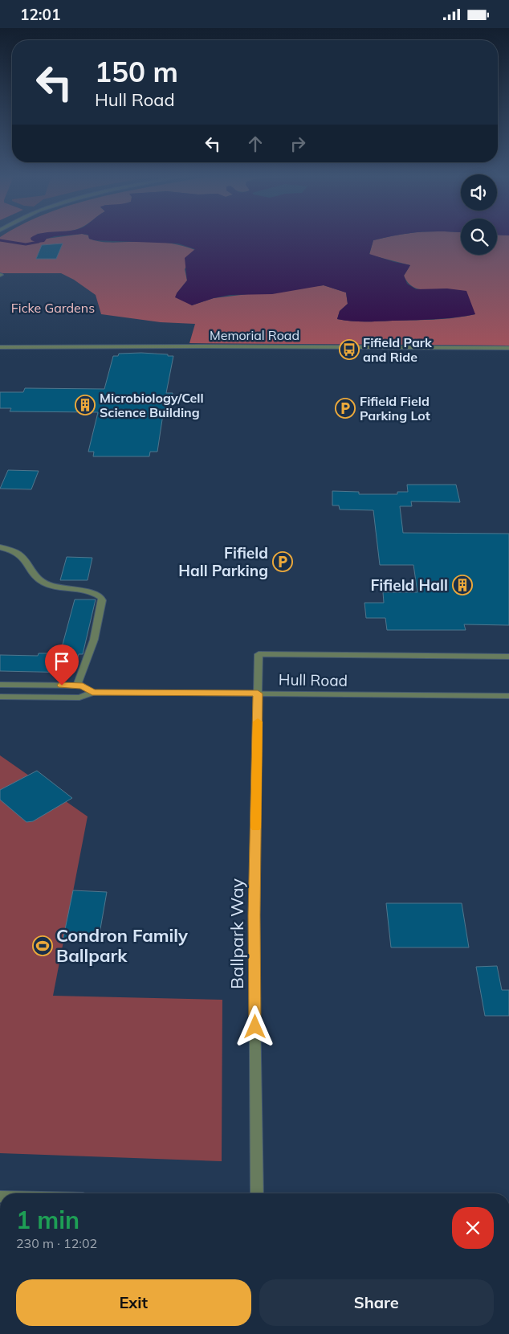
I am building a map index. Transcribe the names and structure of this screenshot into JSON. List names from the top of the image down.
{
  "streets": {
    "street": ["Memorial Road", "Hull Road", "Ballpark Way"]
  },
  "crossings": [
    ["Hull Road", "Ballpark Way"]
  ],
  "parks": ["Ficke Gardens"],
  "places": {
    "bus stop": ["Fifield Park and Ride"],
    "building": ["Microbiology/Cell Science Building", "Fifield Hall"],
    "parking": ["Fifield Field Parking Lot", "Fifield Hall Parking"],
    "sports": ["Condron Family Ballpark"]
  },
  "page": {
    "status": "12:01",
    "turn": ["150 m", "Hull Road"],
    "heading": ["1 min", "230 m · 12:02"],
    "buttons": ["Exit", "Share"]
  }
}
